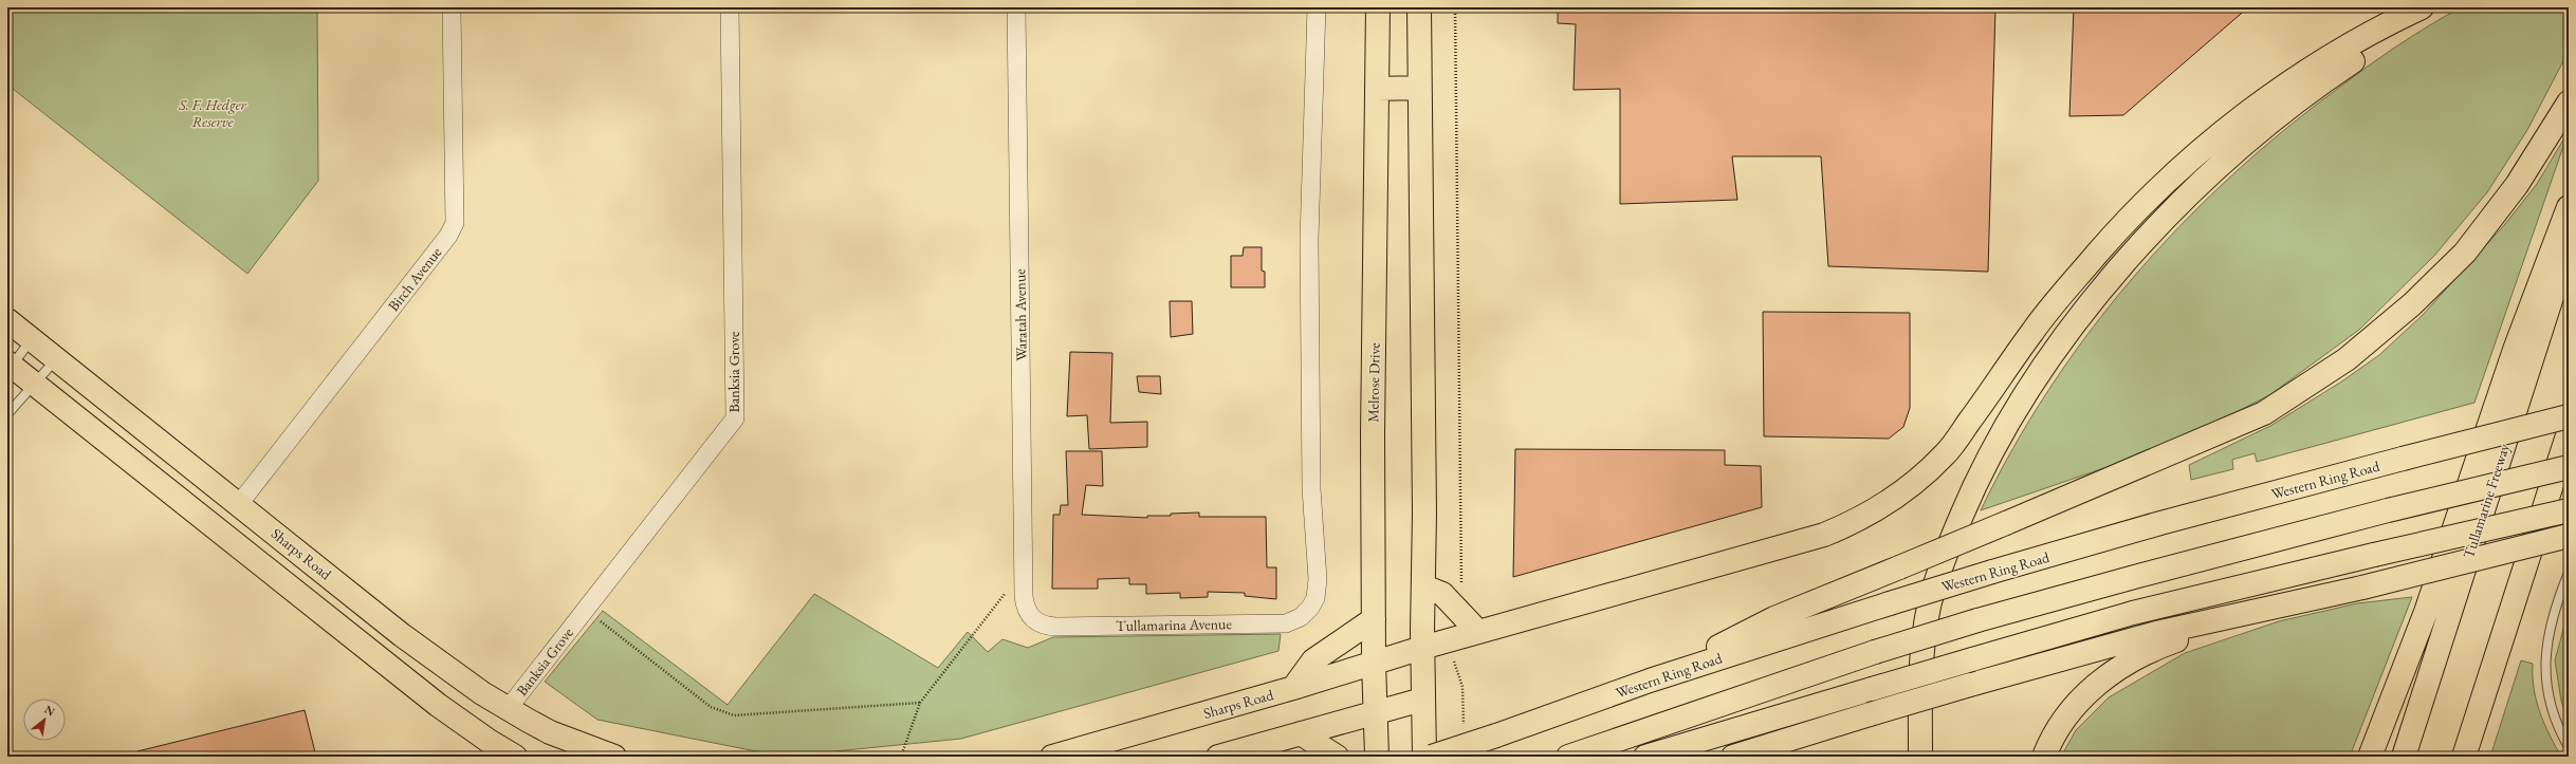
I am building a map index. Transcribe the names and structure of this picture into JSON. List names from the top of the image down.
{
  "streets": {
    "main road": [
      "Melrose Drive",
      "Western Ring Road",
      "Tullamarine Freeway",
      "Sharps Road"
    ],
    "street": [
      "Birch Avenue",
      "Waratah Avenue",
      "Banksia Grove",
      "Tullamarina Avenue"
    ]
  },
  "crossings": [
    ["Birch Avenue", "Sharps Road"],
    ["Waratah Avenue", "Tullamarina Avenue"],
    ["Banksia Grove", "Sharps Road"],
    ["Melrose Drive", "Sharps Road"]
  ],
  "parks": ["S. F. Hedger Reserve"],
  "north": "top right"
}
